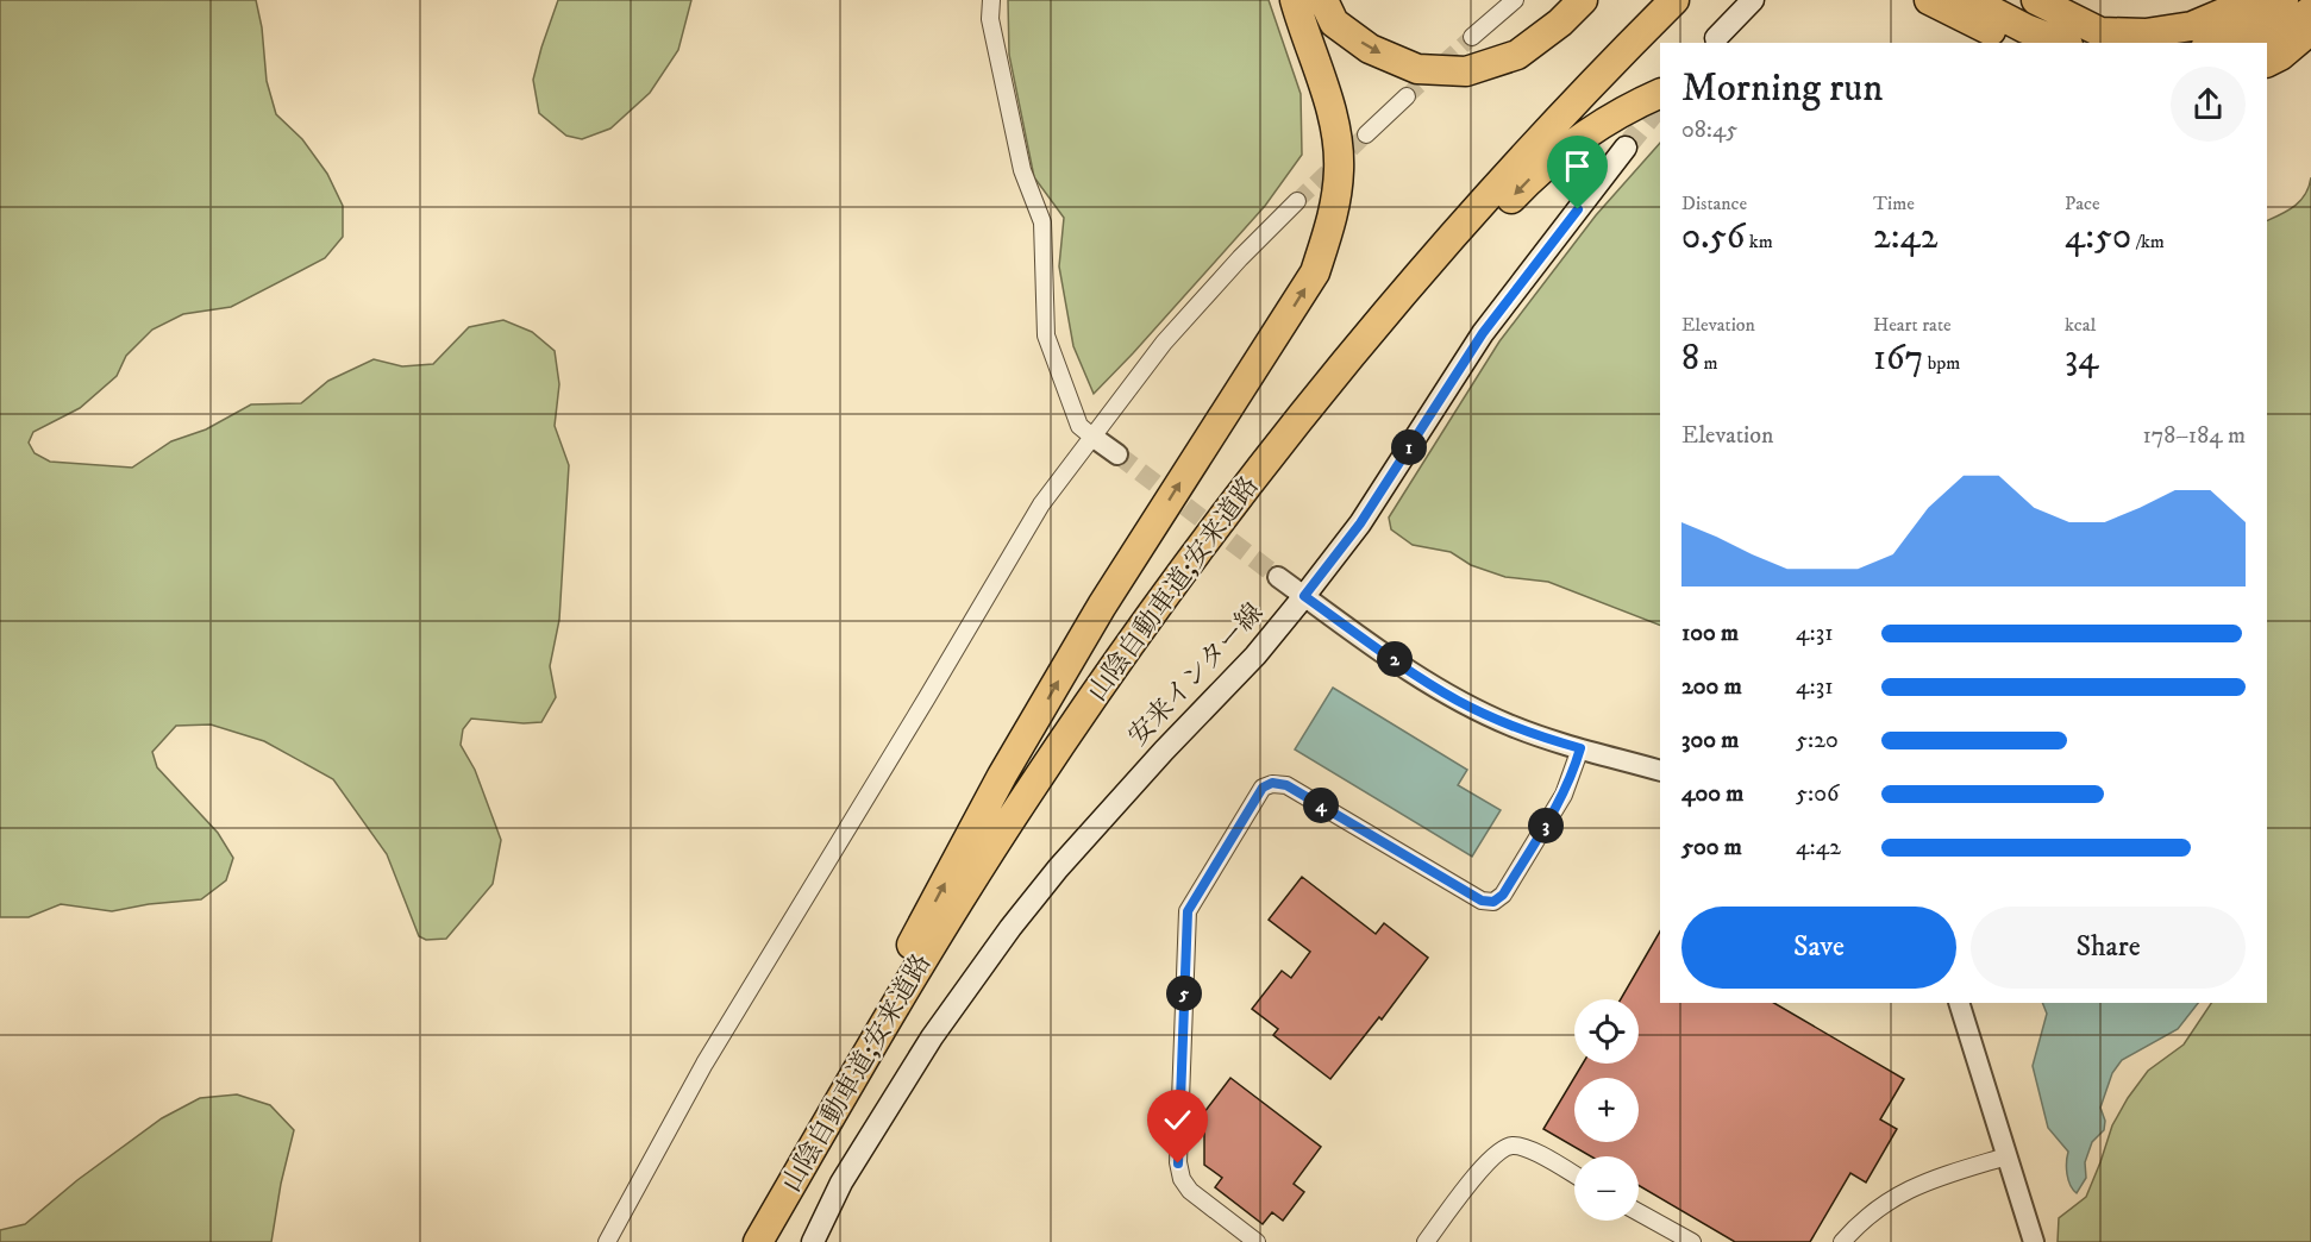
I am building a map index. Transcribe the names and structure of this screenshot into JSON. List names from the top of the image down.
{
  "streets": {
    "highway": ["山陰自動車道;安来道路"],
    "main road": ["安来インター線"]
  },
  "page": {
    "heading": ["Morning run", "08:45"],
    "stats": [
      ["Distance", "0.56 km"],
      ["Time", "2:42"],
      ["Pace", "4:50 /km"],
      ["Elevation", "8 m"],
      ["Heart rate", "167 bpm"],
      ["kcal", "34"]
    ],
    "chart": ["Elevation", "178–184 m"],
    "pins": [
      "1",
      "2",
      "4",
      "3",
      "5"
    ],
    "list": [
      {
        "name": "100 m",
        "note": "4:31"
      },
      {
        "name": "200 m",
        "note": "4:31"
      },
      {
        "name": "300 m",
        "note": "5:20"
      },
      {
        "name": "400 m",
        "note": "5:06"
      },
      {
        "name": "500 m",
        "note": "4:42"
      }
    ],
    "buttons": ["Save", "Share"],
    "map_buttons": ["+", "−"]
  }
}
